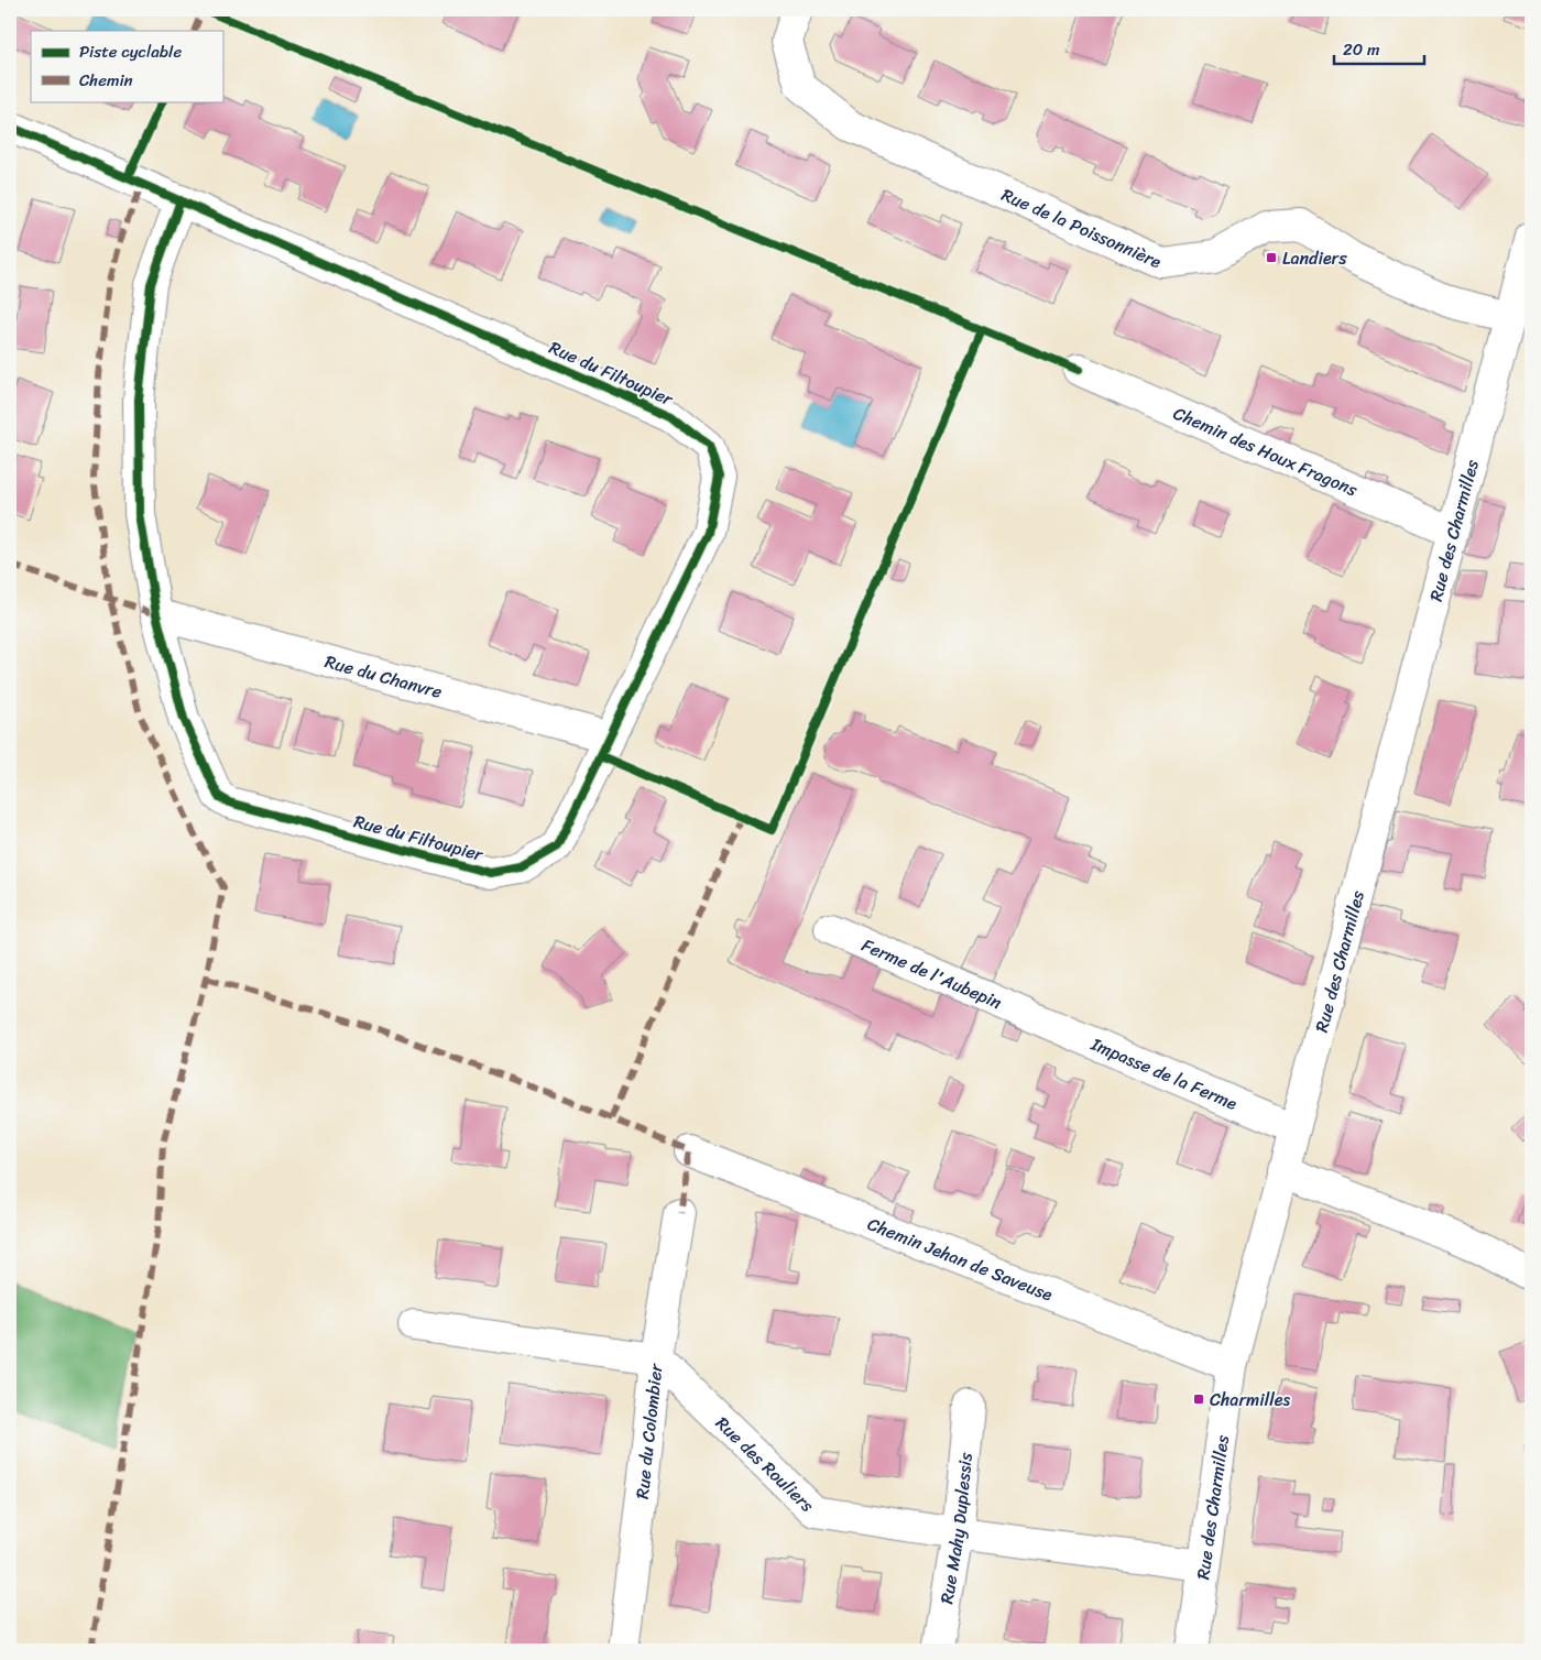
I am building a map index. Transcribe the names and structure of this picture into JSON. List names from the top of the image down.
{
  "streets": {
    "street": [
      "Rue de la Poissonnière",
      "Rue du Filtoupier",
      "Chemin des Houx Fragons",
      "Rue des Charmilles",
      "Rue du Chanvre",
      "Ferme de l'Aubepin",
      "Impasse de la Ferme",
      "Chemin Jehan de Saveuse",
      "Rue du Colombier",
      "Rue des Rouliers",
      "Rue Mahy Duplessis"
    ]
  },
  "crossings": [
    ["Rue de la Poissonnière", "Rue des Charmilles"],
    ["Rue du Filtoupier", "Rue du Chanvre"],
    ["Chemin des Houx Fragons", "Rue des Charmilles"],
    ["Rue des Charmilles", "Impasse de la Ferme"],
    ["Rue des Charmilles", "Chemin Jehan de Saveuse"],
    ["Rue des Charmilles", "Rue des Rouliers"],
    ["Ferme de l'Aubepin", "Impasse de la Ferme"],
    ["Rue du Colombier", "Rue des Rouliers"],
    ["Rue des Rouliers", "Rue Mahy Duplessis"]
  ],
  "places": {
    "transit": ["Landiers", "Charmilles"]
  },
  "legend": ["Piste cyclable", "Chemin"],
  "scale_bar": "20 m"
}
